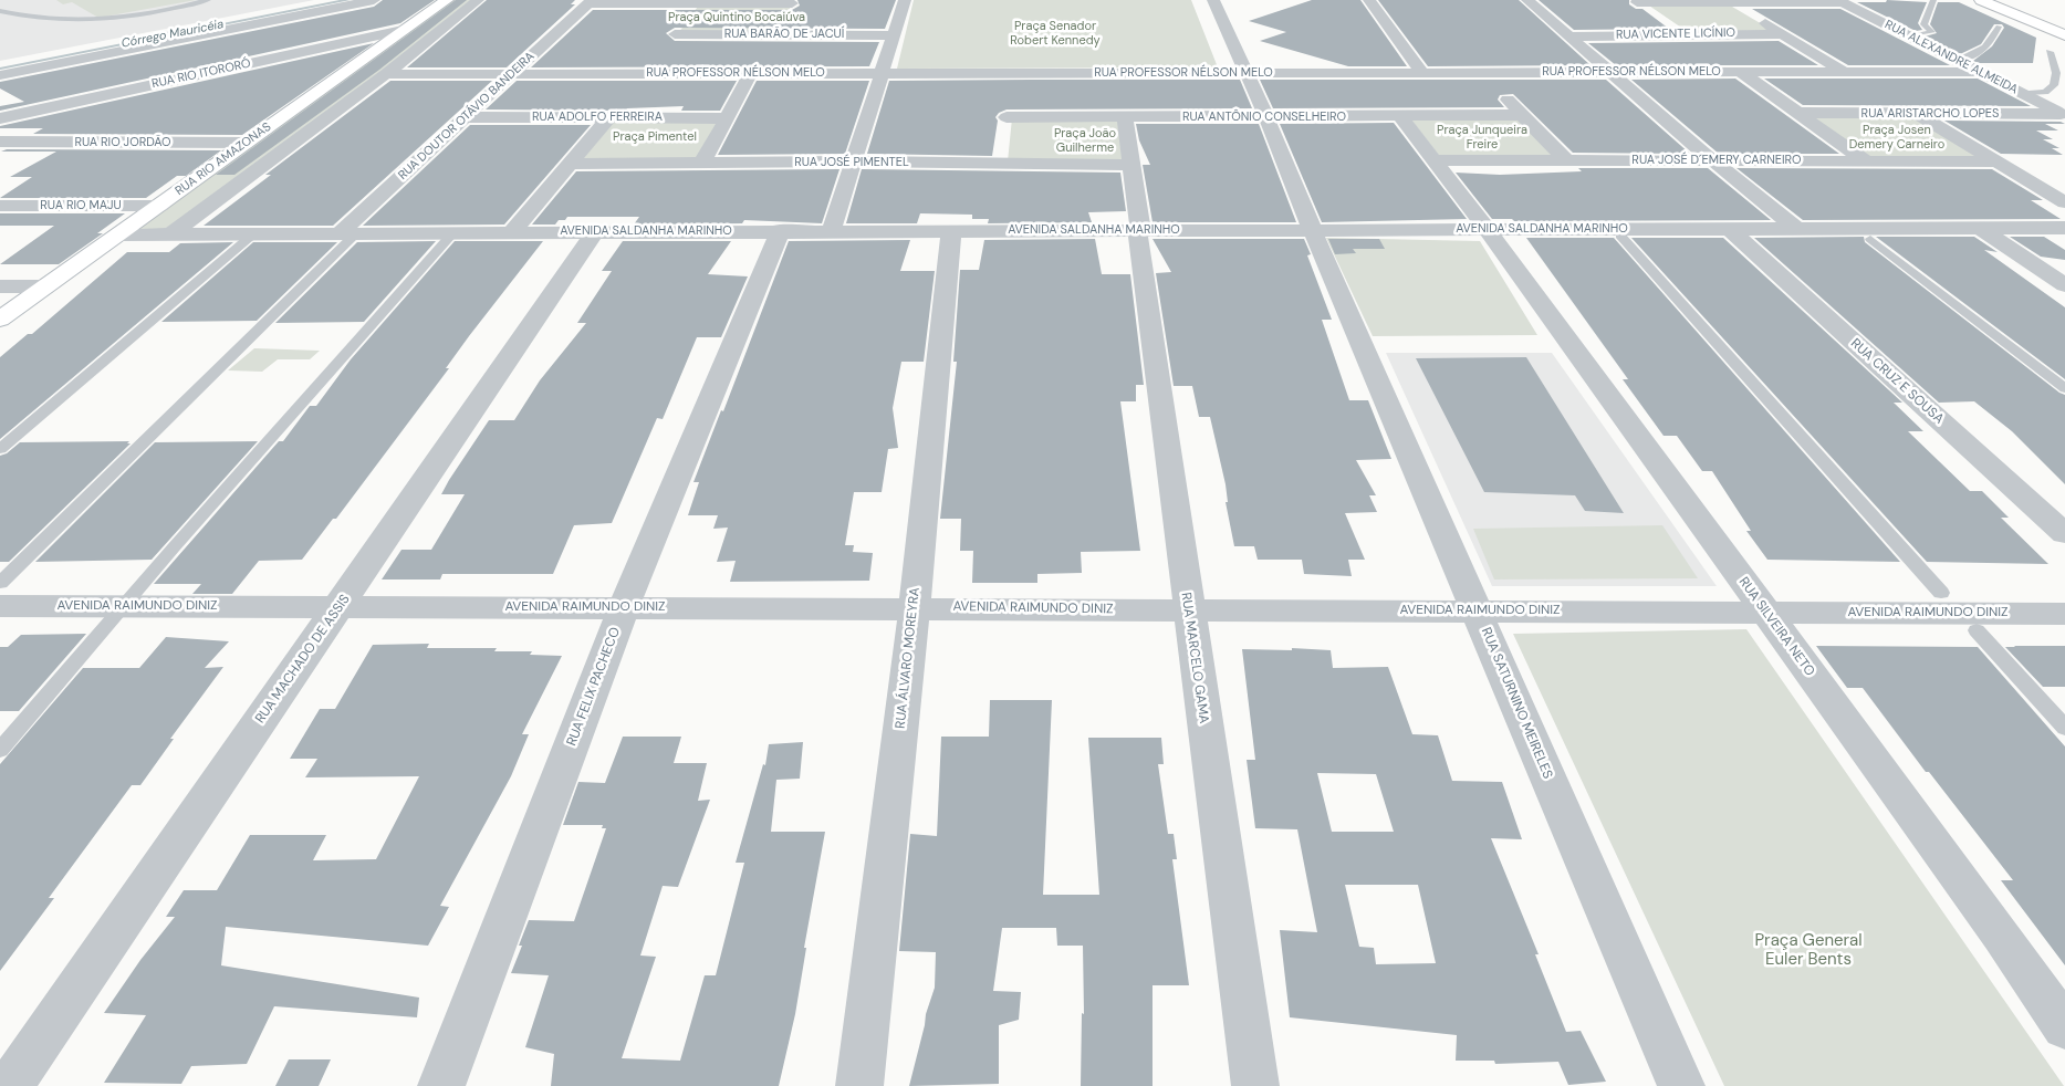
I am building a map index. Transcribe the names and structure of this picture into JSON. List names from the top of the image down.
{
  "streets": {
    "street": [
      "RUA BARÃO DE JACUÍ",
      "RUA VICENTE LICÍNIO",
      "RUA ALEXANDRE ALMEIDA",
      "RUA PROFESSOR NÉLSON MELO",
      "RUA RIO ITORORÓ",
      "RUA ARISTARCHO LOPES",
      "RUA DOUTOR OTÁVIO BANDEIRA",
      "RUA ADOLFO FERREIRA",
      "RUA ANTÔNIO CONSELHEIRO",
      "RUA RIO JORDÃO",
      "RUA RIO AMAZONAS",
      "RUA JOSÉ D´EMERY CARNEIRO",
      "RUA JOSÉ PIMENTEL",
      "RUA RIO MAJU",
      "AVENIDA SALDANHA MARINHO",
      "RUA CRUZ E SOUSA",
      "AVENIDA RAIMUNDO DINIZ",
      "RUA SILVEIRA NETO",
      "RUA ÁLVARO MOREYRA",
      "RUA MARCELO GAMA",
      "RUA MACHADO DE ASSIS",
      "RUA FELIX PACHECO",
      "RUA SATURNINO MEIRELES"
    ]
  },
  "crossings": [
    ["RUA ALEXANDRE ALMEIDA", "RUA PROFESSOR NÉLSON MELO"],
    ["RUA ALEXANDRE ALMEIDA", "RUA ARISTARCHO LOPES"],
    ["RUA PROFESSOR NÉLSON MELO", "RUA DOUTOR OTÁVIO BANDEIRA"],
    ["RUA PROFESSOR NÉLSON MELO", "RUA RIO AMAZONAS"],
    ["RUA PROFESSOR NÉLSON MELO", "RUA SATURNINO MEIRELES"],
    ["RUA RIO ITORORÓ", "RUA RIO AMAZONAS"],
    ["RUA DOUTOR OTÁVIO BANDEIRA", "RUA ADOLFO FERREIRA"],
    ["RUA DOUTOR OTÁVIO BANDEIRA", "AVENIDA SALDANHA MARINHO"],
    ["RUA ANTÔNIO CONSELHEIRO", "RUA SILVEIRA NETO"],
    ["RUA ANTÔNIO CONSELHEIRO", "RUA MARCELO GAMA"],
    ["RUA ANTÔNIO CONSELHEIRO", "RUA SATURNINO MEIRELES"],
    ["RUA RIO JORDÃO", "RUA RIO AMAZONAS"],
    ["RUA RIO AMAZONAS", "RUA RIO MAJU"],
    ["RUA RIO AMAZONAS", "AVENIDA SALDANHA MARINHO"],
    ["RUA JOSÉ D´EMERY CARNEIRO", "RUA SILVEIRA NETO"],
    ["RUA JOSÉ PIMENTEL", "RUA MARCELO GAMA"],
    ["AVENIDA SALDANHA MARINHO", "RUA CRUZ E SOUSA"],
    ["AVENIDA SALDANHA MARINHO", "RUA SILVEIRA NETO"],
    ["AVENIDA SALDANHA MARINHO", "RUA ÁLVARO MOREYRA"],
    ["AVENIDA SALDANHA MARINHO", "RUA MARCELO GAMA"],
    ["AVENIDA SALDANHA MARINHO", "RUA MACHADO DE ASSIS"],
    ["AVENIDA SALDANHA MARINHO", "RUA FELIX PACHECO"],
    ["AVENIDA SALDANHA MARINHO", "RUA SATURNINO MEIRELES"],
    ["AVENIDA RAIMUNDO DINIZ", "RUA SILVEIRA NETO"],
    ["AVENIDA RAIMUNDO DINIZ", "RUA ÁLVARO MOREYRA"],
    ["AVENIDA RAIMUNDO DINIZ", "RUA MARCELO GAMA"],
    ["AVENIDA RAIMUNDO DINIZ", "RUA MACHADO DE ASSIS"],
    ["AVENIDA RAIMUNDO DINIZ", "RUA FELIX PACHECO"],
    ["AVENIDA RAIMUNDO DINIZ", "RUA SATURNINO MEIRELES"]
  ],
  "water": ["Córrego Mauricéia"],
  "parks": [
    "Praça Quintino Bocaiúva",
    "Praça Senador Robert Kennedy",
    "Praça Junqueira Freire",
    "Praça Josen Demery Carneiro",
    "Praça João Guilherme",
    "Praça Pimentel",
    "Praça General Euler Bents"
  ]
}
